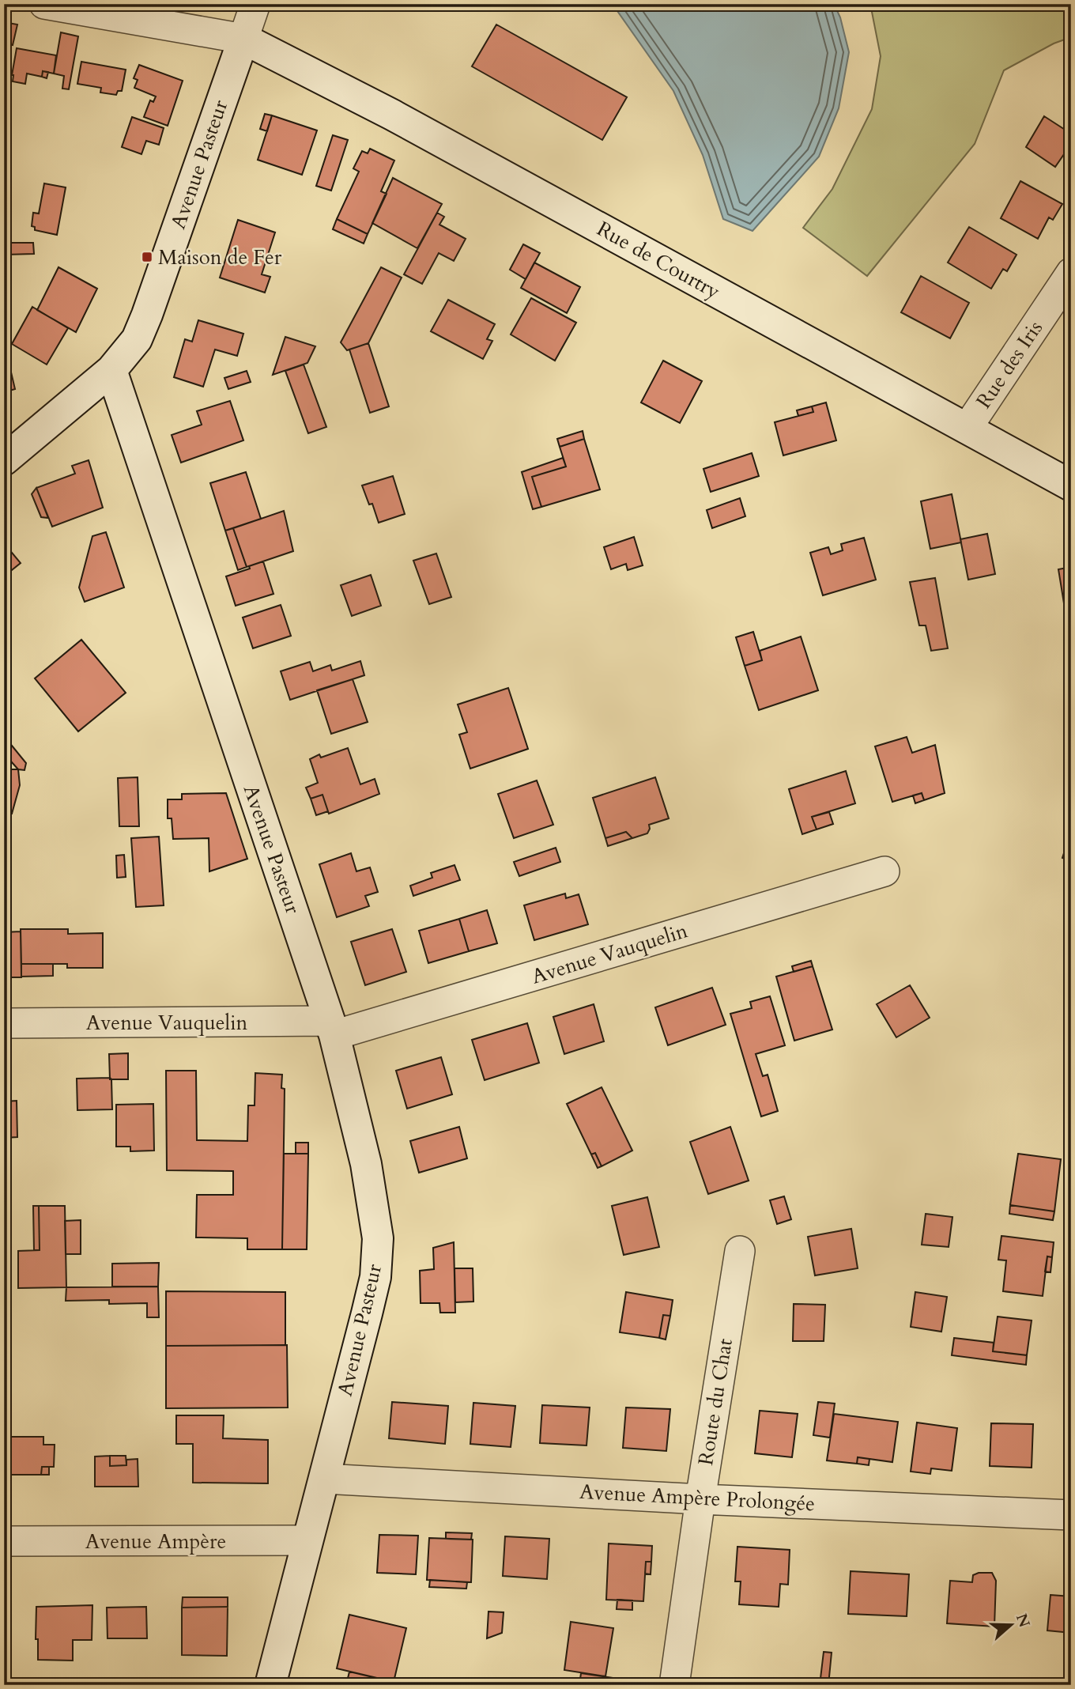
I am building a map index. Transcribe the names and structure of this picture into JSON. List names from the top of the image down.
{
  "streets": {
    "street": [
      "Avenue Pasteur",
      "Rue de Courtry",
      "Rue des Iris",
      "Avenue Vauquelin",
      "Route du Chat",
      "Avenue Ampère Prolongée",
      "Avenue Ampère"
    ]
  },
  "crossings": [
    ["Avenue Pasteur", "Rue de Courtry"],
    ["Avenue Pasteur", "Avenue Vauquelin"],
    ["Avenue Pasteur", "Avenue Ampère Prolongée"],
    ["Avenue Pasteur", "Avenue Ampère"],
    ["Rue de Courtry", "Rue des Iris"],
    ["Route du Chat", "Avenue Ampère Prolongée"]
  ],
  "places": {
    "transit": ["Maison de Fer"]
  },
  "north": "right"
}
